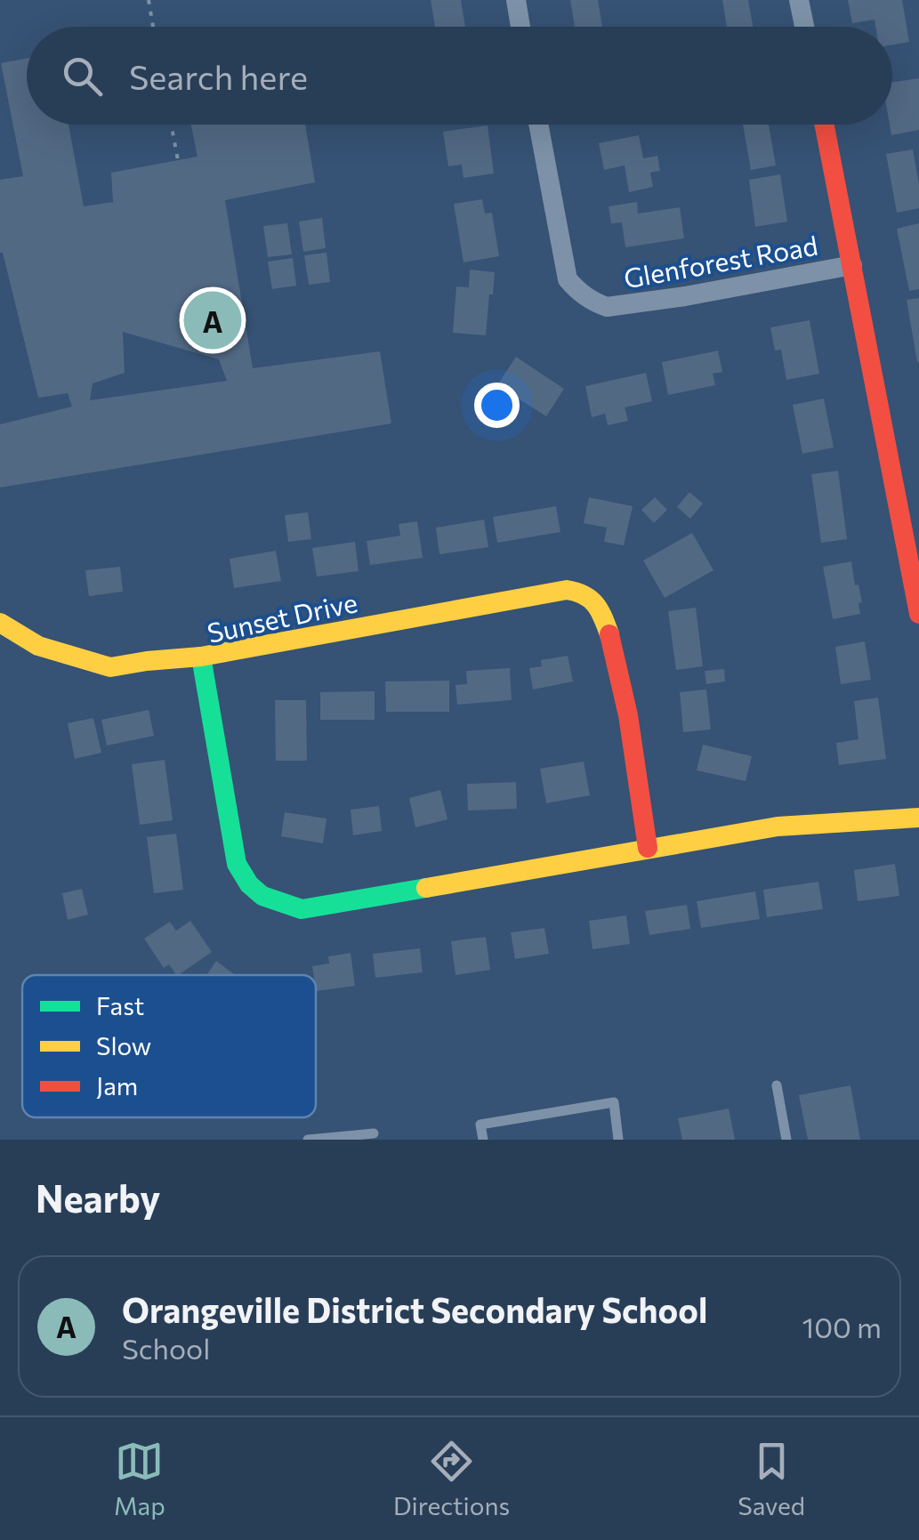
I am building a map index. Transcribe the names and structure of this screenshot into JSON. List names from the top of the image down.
{
  "streets": {
    "street": ["Glenforest Road", "Sunset Drive"]
  },
  "legend": ["Fast", "Slow", "Jam"],
  "page": {
    "search": "Search here",
    "pins": "A",
    "heading": "Nearby",
    "list": [
      {
        "mark": "A",
        "name": "Orangeville District Secondary School",
        "note": "School",
        "value": "100 m"
      }
    ],
    "nav": ["Map", "Directions", "Saved"]
  }
}
